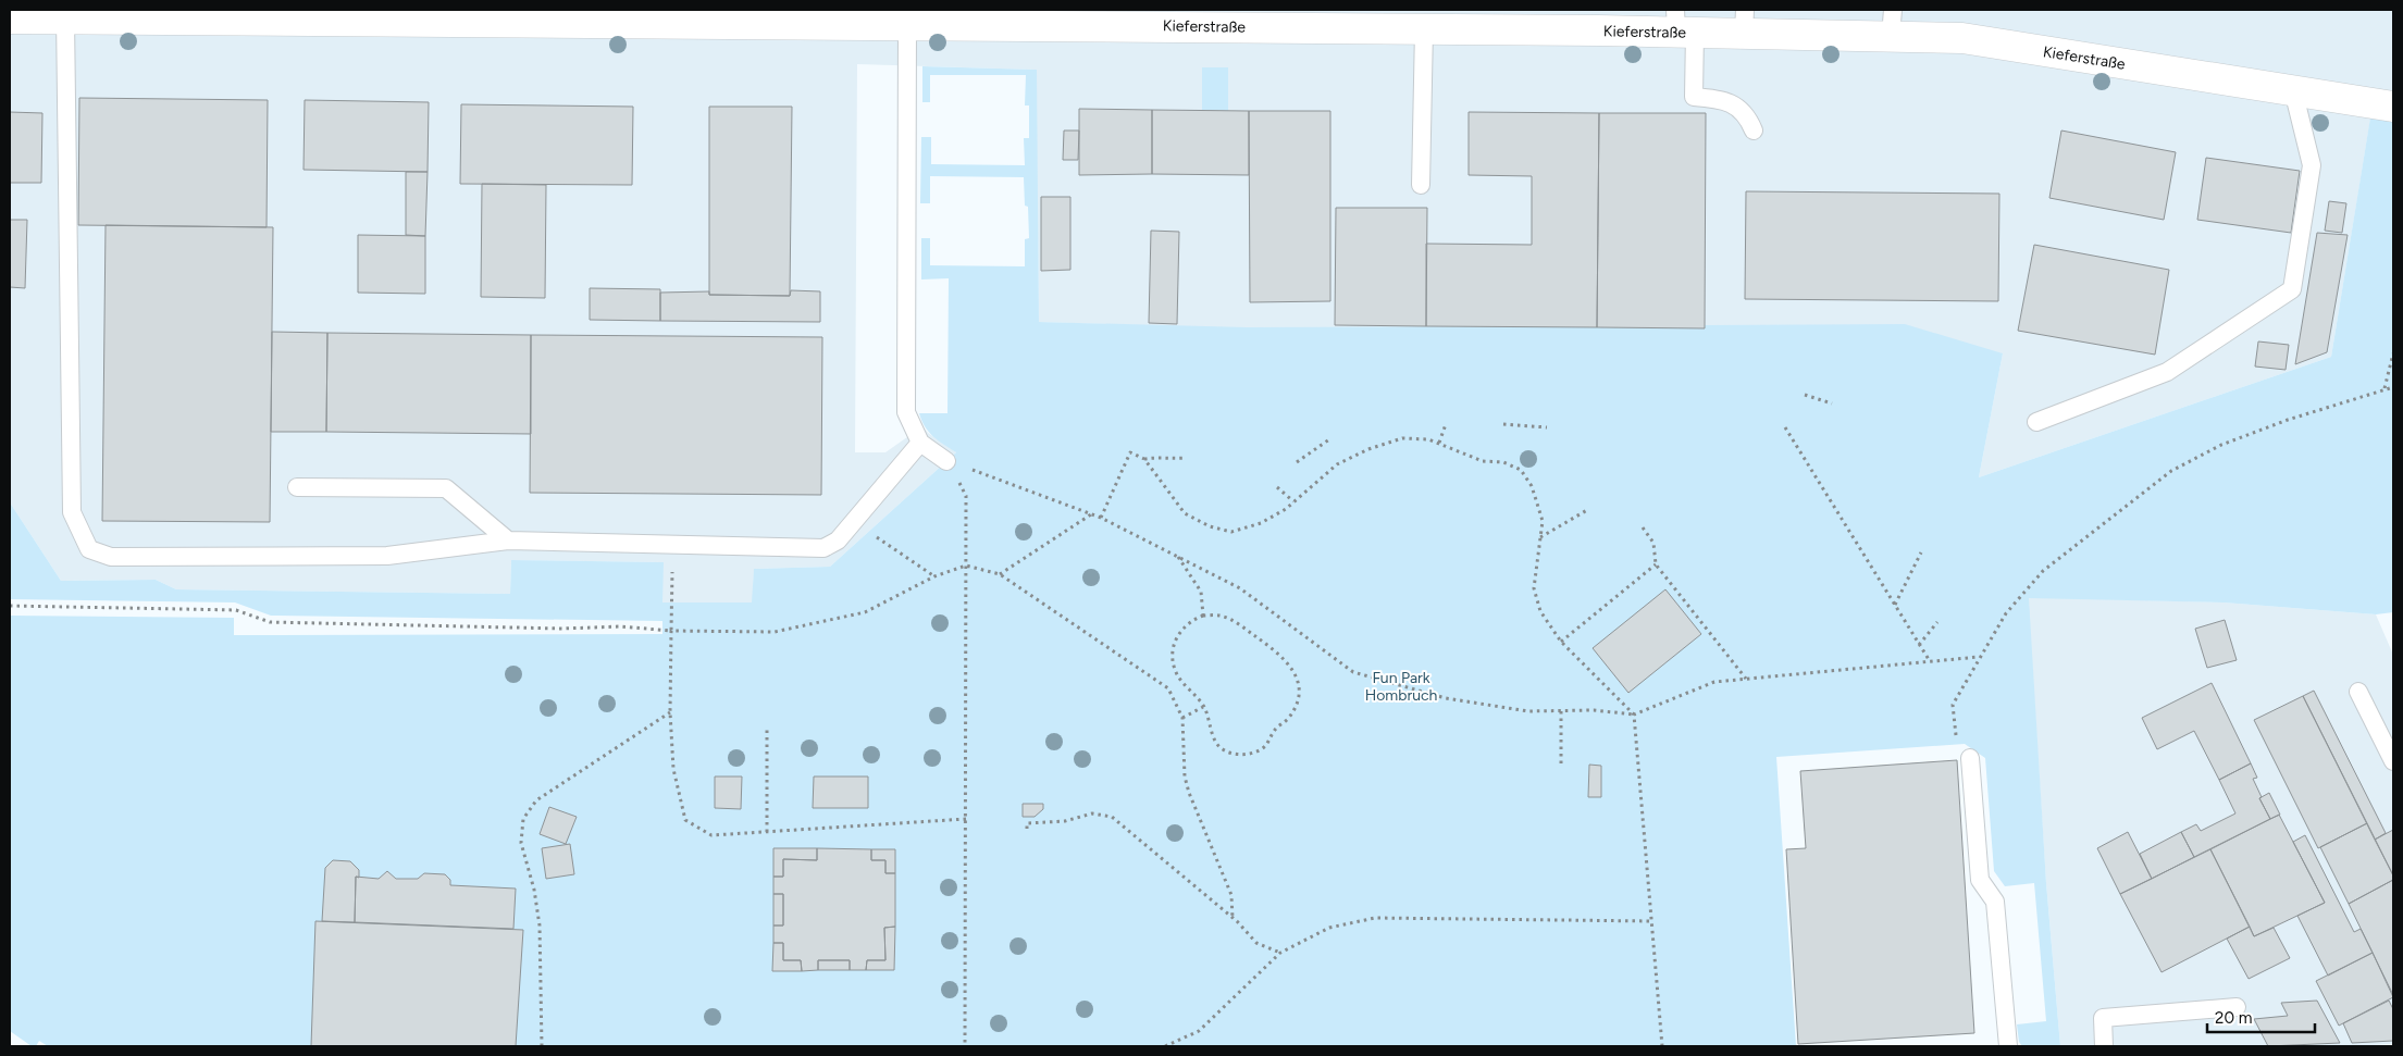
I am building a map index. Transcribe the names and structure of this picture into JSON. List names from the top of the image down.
{
  "streets": {
    "street": ["Kieferstraße"]
  },
  "parks": ["Fun Park Hombruch"],
  "scale_bar": "20 m"
}
